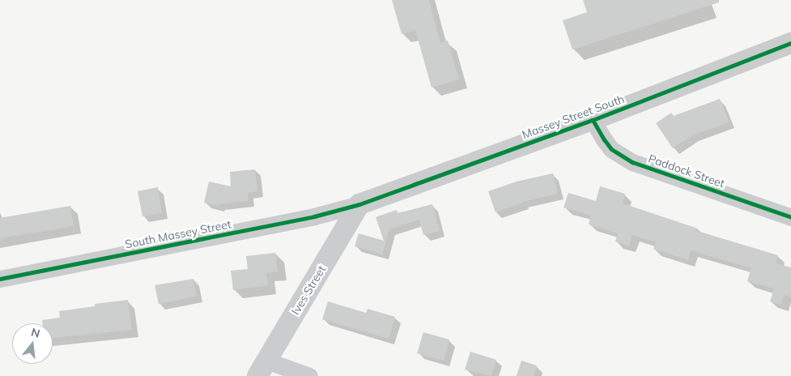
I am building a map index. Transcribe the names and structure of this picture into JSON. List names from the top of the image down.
{
  "streets": {
    "street": [
      "Massey Street South",
      "Paddock Street",
      "South Massey Street",
      "Ives Street"
    ]
  },
  "crossings": [
    ["Massey Street South", "Paddock Street"],
    ["Massey Street South", "South Massey Street"],
    ["Massey Street South", "Ives Street"],
    ["South Massey Street", "Ives Street"]
  ],
  "north": "top"
}
